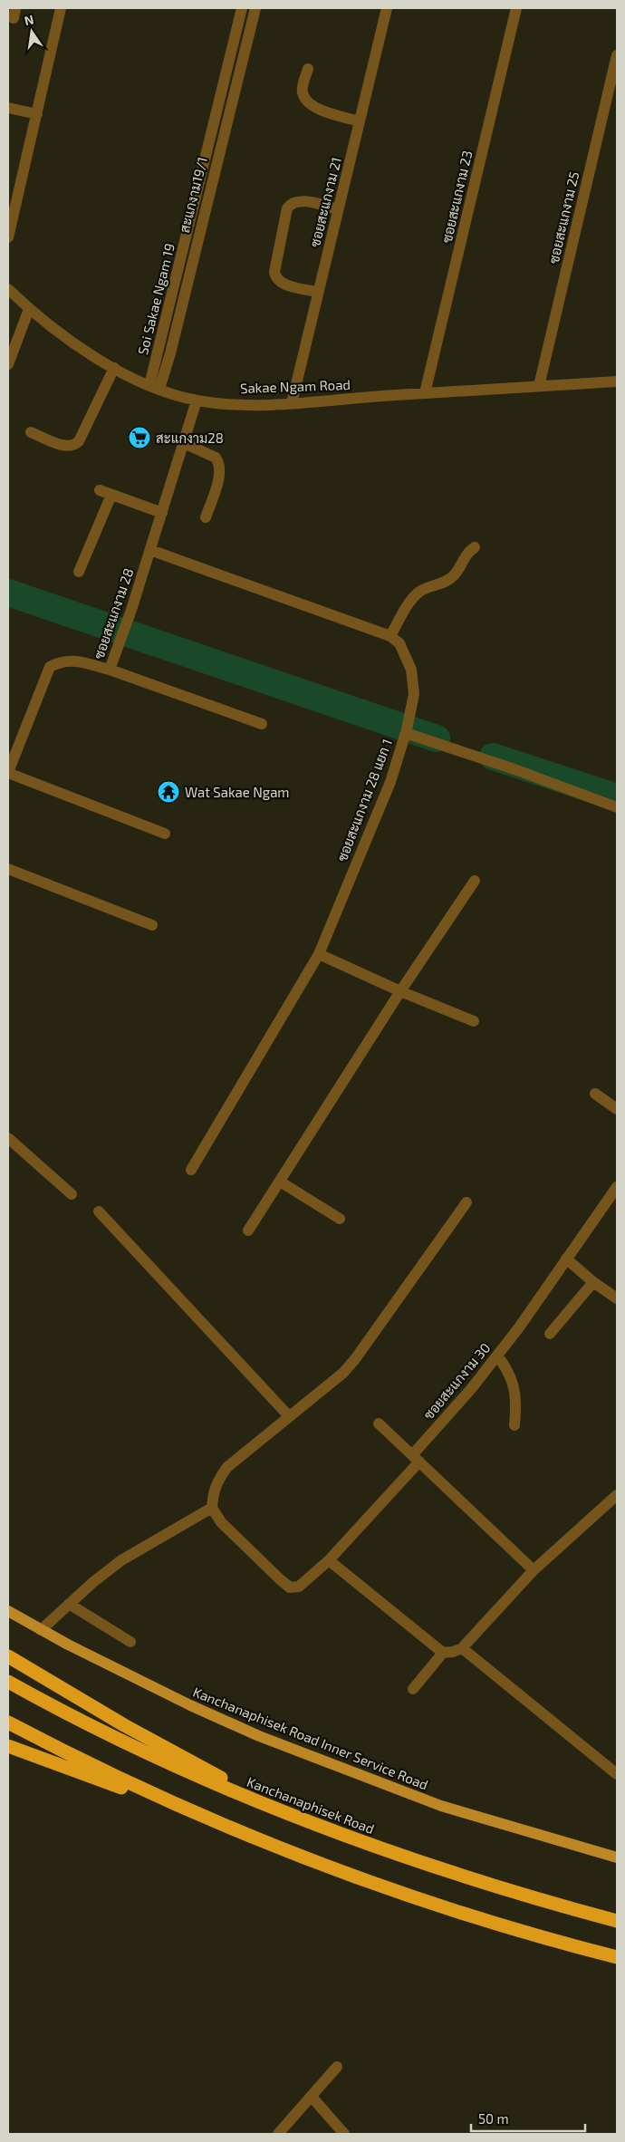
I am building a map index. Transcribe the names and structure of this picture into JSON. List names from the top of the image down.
{
  "streets": {
    "highway": ["Kanchanaphisek Road"],
    "main road": ["Kanchanaphisek Road Inner Service Road"],
    "street": [
      "สะแกงาม19/1",
      "ซอยสะแกงาม 23",
      "ซอยสะแกงาม 21",
      "ซอยสะแกงาม 25",
      "Soi Sakae Ngam 19",
      "Sakae Ngam Road",
      "ซอยสะแกงาม 28",
      "ซอยสะแกงาม 28 แยก 1",
      "ซอยสะแกงาม 30"
    ]
  },
  "crossings": [
    ["สะแกงาม19/1", "Soi Sakae Ngam 19"],
    ["สะแกงาม19/1", "Sakae Ngam Road"],
    ["ซอยสะแกงาม 23", "Sakae Ngam Road"],
    ["ซอยสะแกงาม 21", "Sakae Ngam Road"],
    ["ซอยสะแกงาม 25", "Sakae Ngam Road"],
    ["Soi Sakae Ngam 19", "Sakae Ngam Road"],
    ["Sakae Ngam Road", "ซอยสะแกงาม 28"]
  ],
  "places": {
    "supermarket": ["สะแกงาม28"],
    "temple": ["Wat Sakae Ngam"]
  },
  "scale_bar": "50 m",
  "north": "top"
}
